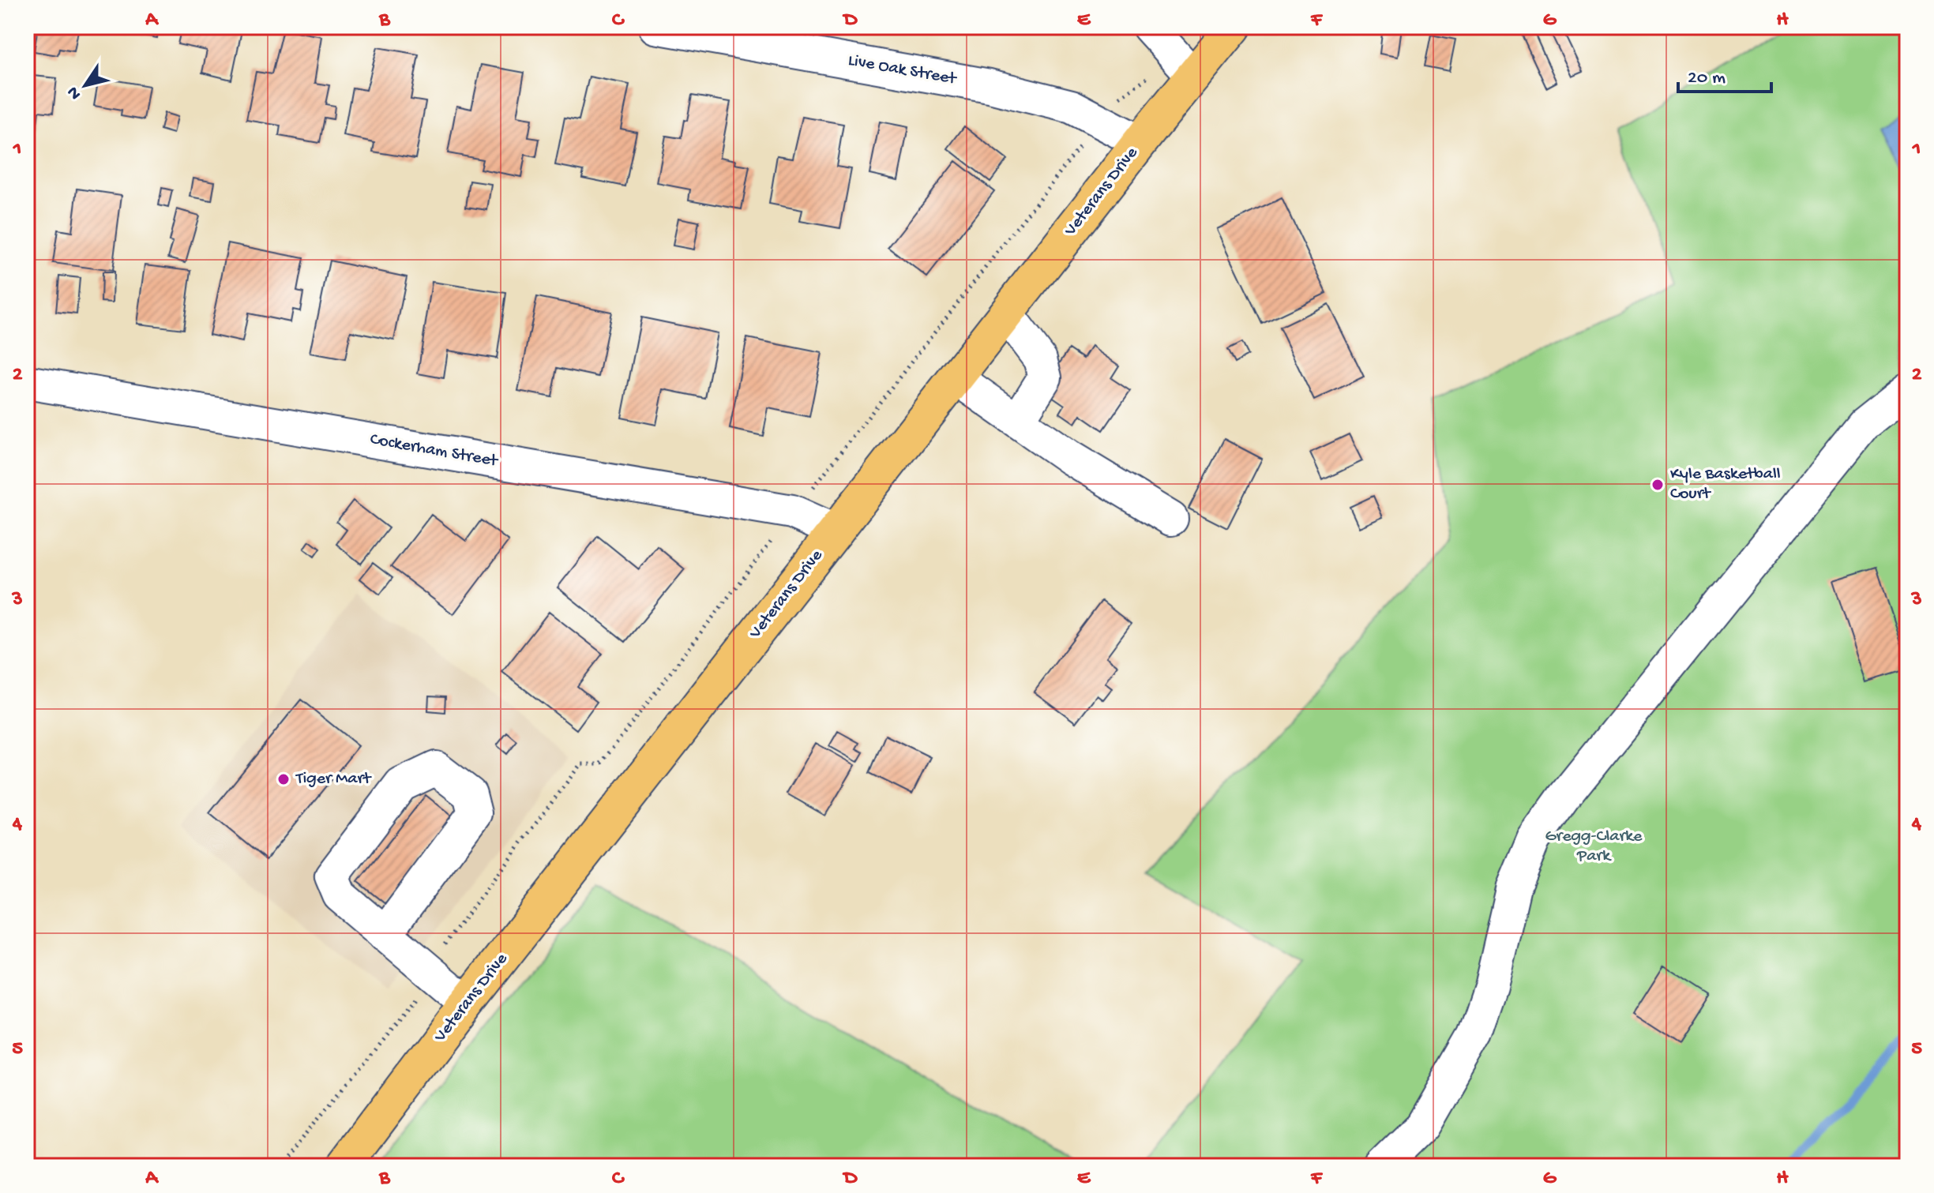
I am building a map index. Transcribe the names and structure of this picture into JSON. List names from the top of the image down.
{
  "streets": {
    "main road": ["Veterans Drive"],
    "street": ["Live Oak Street", "Cockerham Street"]
  },
  "crossings": [
    ["Live Oak Street", "Veterans Drive"],
    ["Veterans Drive", "Cockerham Street"]
  ],
  "parks": ["Gregg-Clarke Park"],
  "places": ["Kyle Basketball Court", "Tiger Mart"],
  "scale_bar": "20 m",
  "north": "bottom left",
  "grid": {
    "columns": [
      "A",
      "B",
      "C",
      "D",
      "E",
      "F",
      "G",
      "H"
    ],
    "rows": [
      "1",
      "2",
      "3",
      "4",
      "5"
    ]
  }
}
